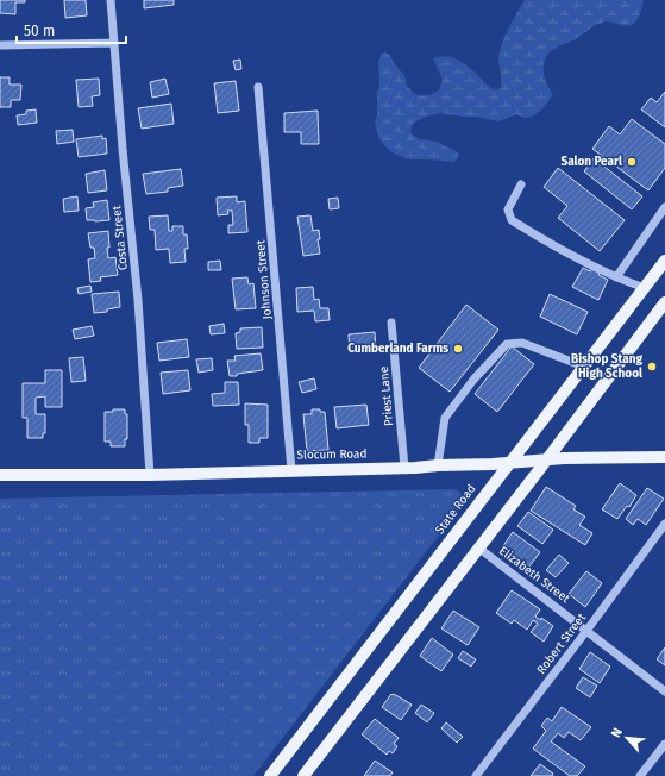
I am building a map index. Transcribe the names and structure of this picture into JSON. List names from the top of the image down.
{
  "streets": {
    "main road": ["Slocum Road", "State Road"],
    "street": [
      "Costa Street",
      "Johnson Street",
      "Priest Lane",
      "Elizabeth Street",
      "Robert Street"
    ]
  },
  "crossings": [
    ["Costa Street", "Slocum Road"],
    ["Johnson Street", "Slocum Road"],
    ["Priest Lane", "Slocum Road"],
    ["Slocum Road", "State Road"],
    ["Elizabeth Street", "Robert Street"]
  ],
  "places": ["Salon Pearl", "Cumberland Farms", "Bishop Stang High School"],
  "scale_bar": "50 m",
  "north": "top left"
}
